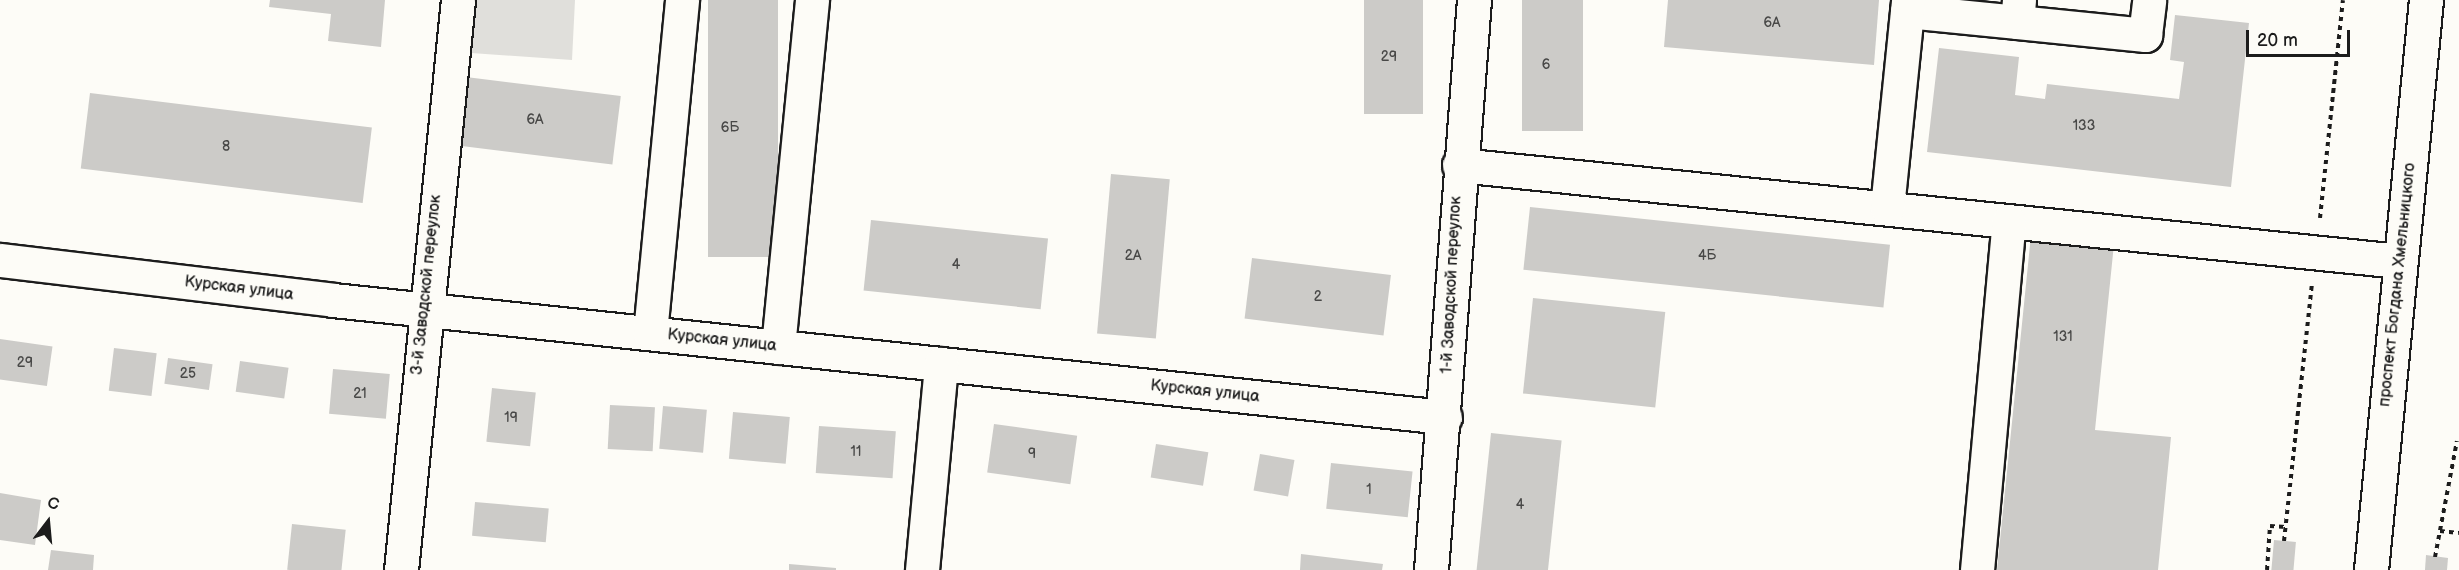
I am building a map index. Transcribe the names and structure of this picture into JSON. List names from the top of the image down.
{
  "streets": {
    "street": [
      "3-й Заводской переулок",
      "1-й Заводской переулок",
      "проспект Богдана Хмельницкого",
      "Курская улица"
    ]
  },
  "crossings": [
    ["3-й Заводской переулок", "Курская улица"],
    ["1-й Заводской переулок", "Курская улица"]
  ],
  "house_numbers": [
    "6А",
    "29",
    "6",
    "6А",
    "133",
    "6Б",
    "8",
    "2А",
    "4Б",
    "4",
    "2",
    "131",
    "29",
    "25",
    "21",
    "19",
    "11",
    "9",
    "1",
    "4"
  ],
  "scale_bar": "20 m",
  "north": "top"
}
